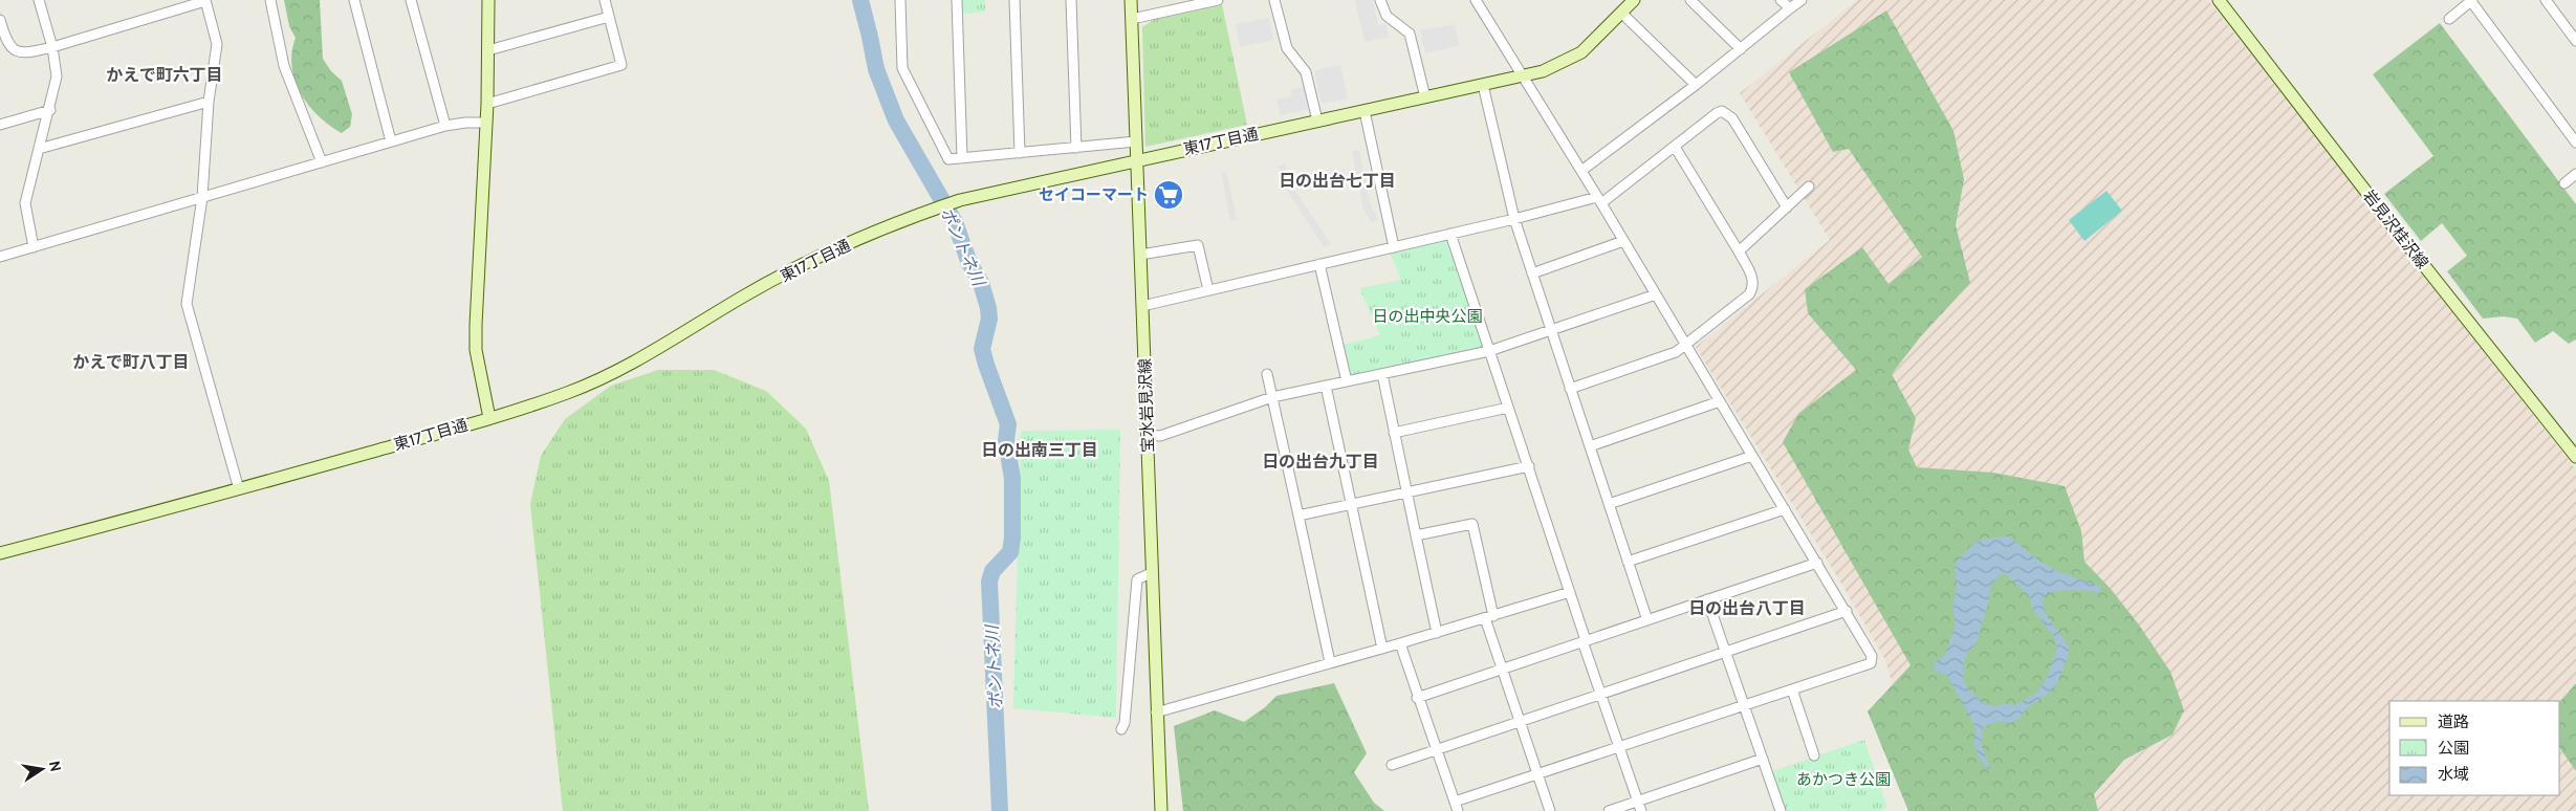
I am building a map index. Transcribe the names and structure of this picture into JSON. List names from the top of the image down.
{
  "streets": {
    "street": ["東17丁目通", "岩見沢桂沢線", "宝水岩見沢線"]
  },
  "crossings": [
    ["東17丁目通", "宝水岩見沢線"]
  ],
  "districts": [
    "かえで町六丁目",
    "日の出台七丁目",
    "かえで町八丁目",
    "日の出南三丁目",
    "日の出台九丁目",
    "日の出台八丁目"
  ],
  "water": ["ポントネ川"],
  "parks": ["日の出中央公園", "あかつき公園"],
  "places": {
    "supermarket": ["セイコーマート"]
  },
  "legend": ["道路", "公園", "水域"],
  "north": "right"
}
